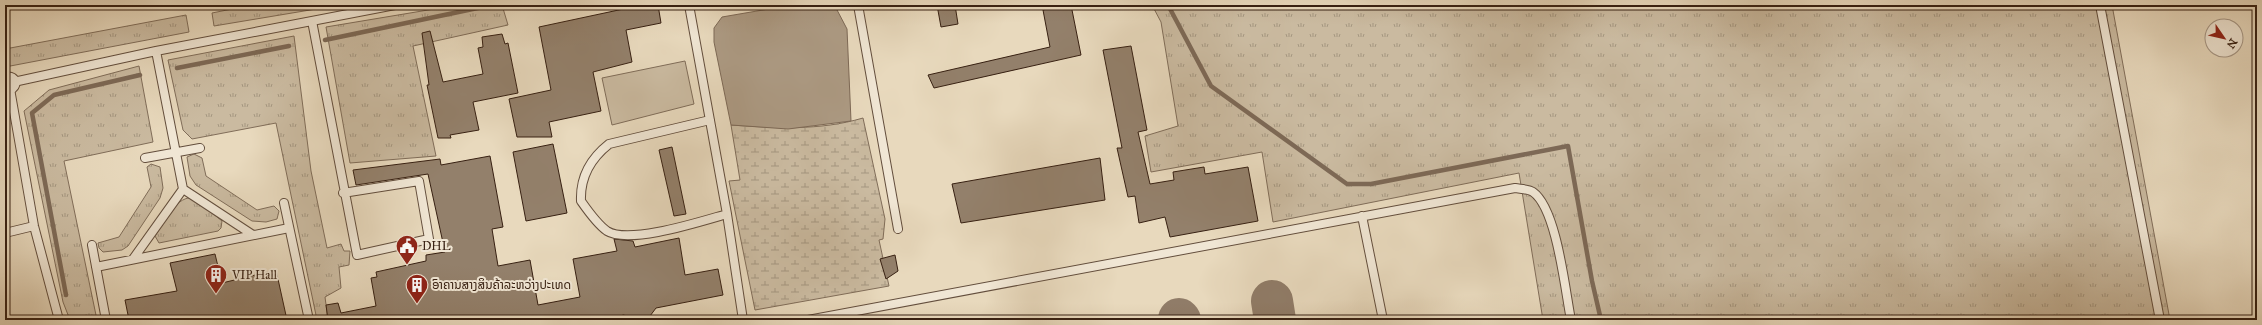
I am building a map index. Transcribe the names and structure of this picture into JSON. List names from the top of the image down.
{
  "places": {
    "public building": ["DHL"],
    "building": ["VIP Hall", "ົອາຄານສາງສິນຄ້າລະຫວ່າງປະເທດ"]
  },
  "north": "bottom right"
}
